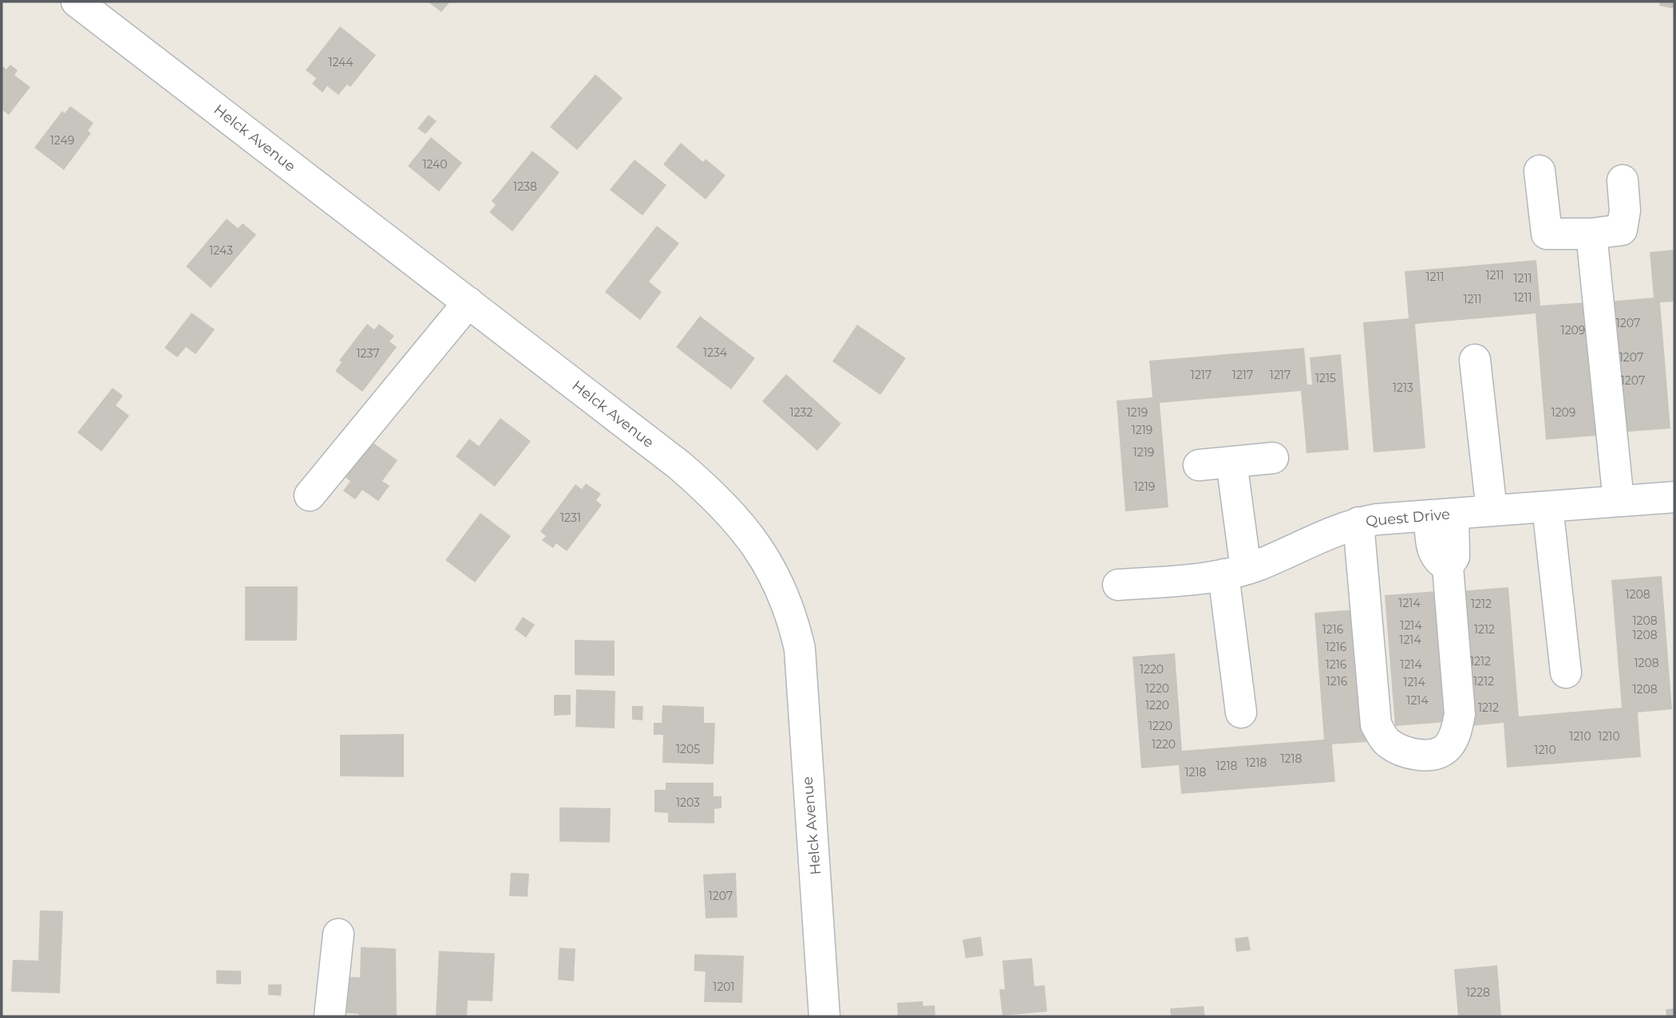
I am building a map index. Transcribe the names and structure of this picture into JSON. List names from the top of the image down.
{
  "streets": {
    "street": ["Helck Avenue", "Quest Drive"]
  },
  "house_numbers": [
    "1244",
    "1249",
    "1240",
    "1238",
    "1243",
    "1211",
    "1211",
    "1211",
    "1211",
    "1211",
    "1207",
    "1209",
    "1234",
    "1237",
    "1207",
    "1217",
    "1217",
    "1217",
    "1215",
    "1207",
    "1213",
    "1232",
    "1219",
    "1209",
    "1219",
    "1219",
    "1219",
    "1231",
    "1208",
    "1214",
    "1212",
    "1208",
    "1214",
    "1216",
    "1212",
    "1208",
    "1214",
    "1216",
    "1212",
    "1208",
    "1216",
    "1214",
    "1220",
    "1216",
    "1212",
    "1214",
    "1220",
    "1208",
    "1214",
    "1220",
    "1212",
    "1220",
    "1210",
    "1210",
    "1220",
    "1205",
    "1210",
    "1218",
    "1218",
    "1218",
    "1218",
    "1203",
    "1207",
    "1201",
    "1228"
  ]
}
